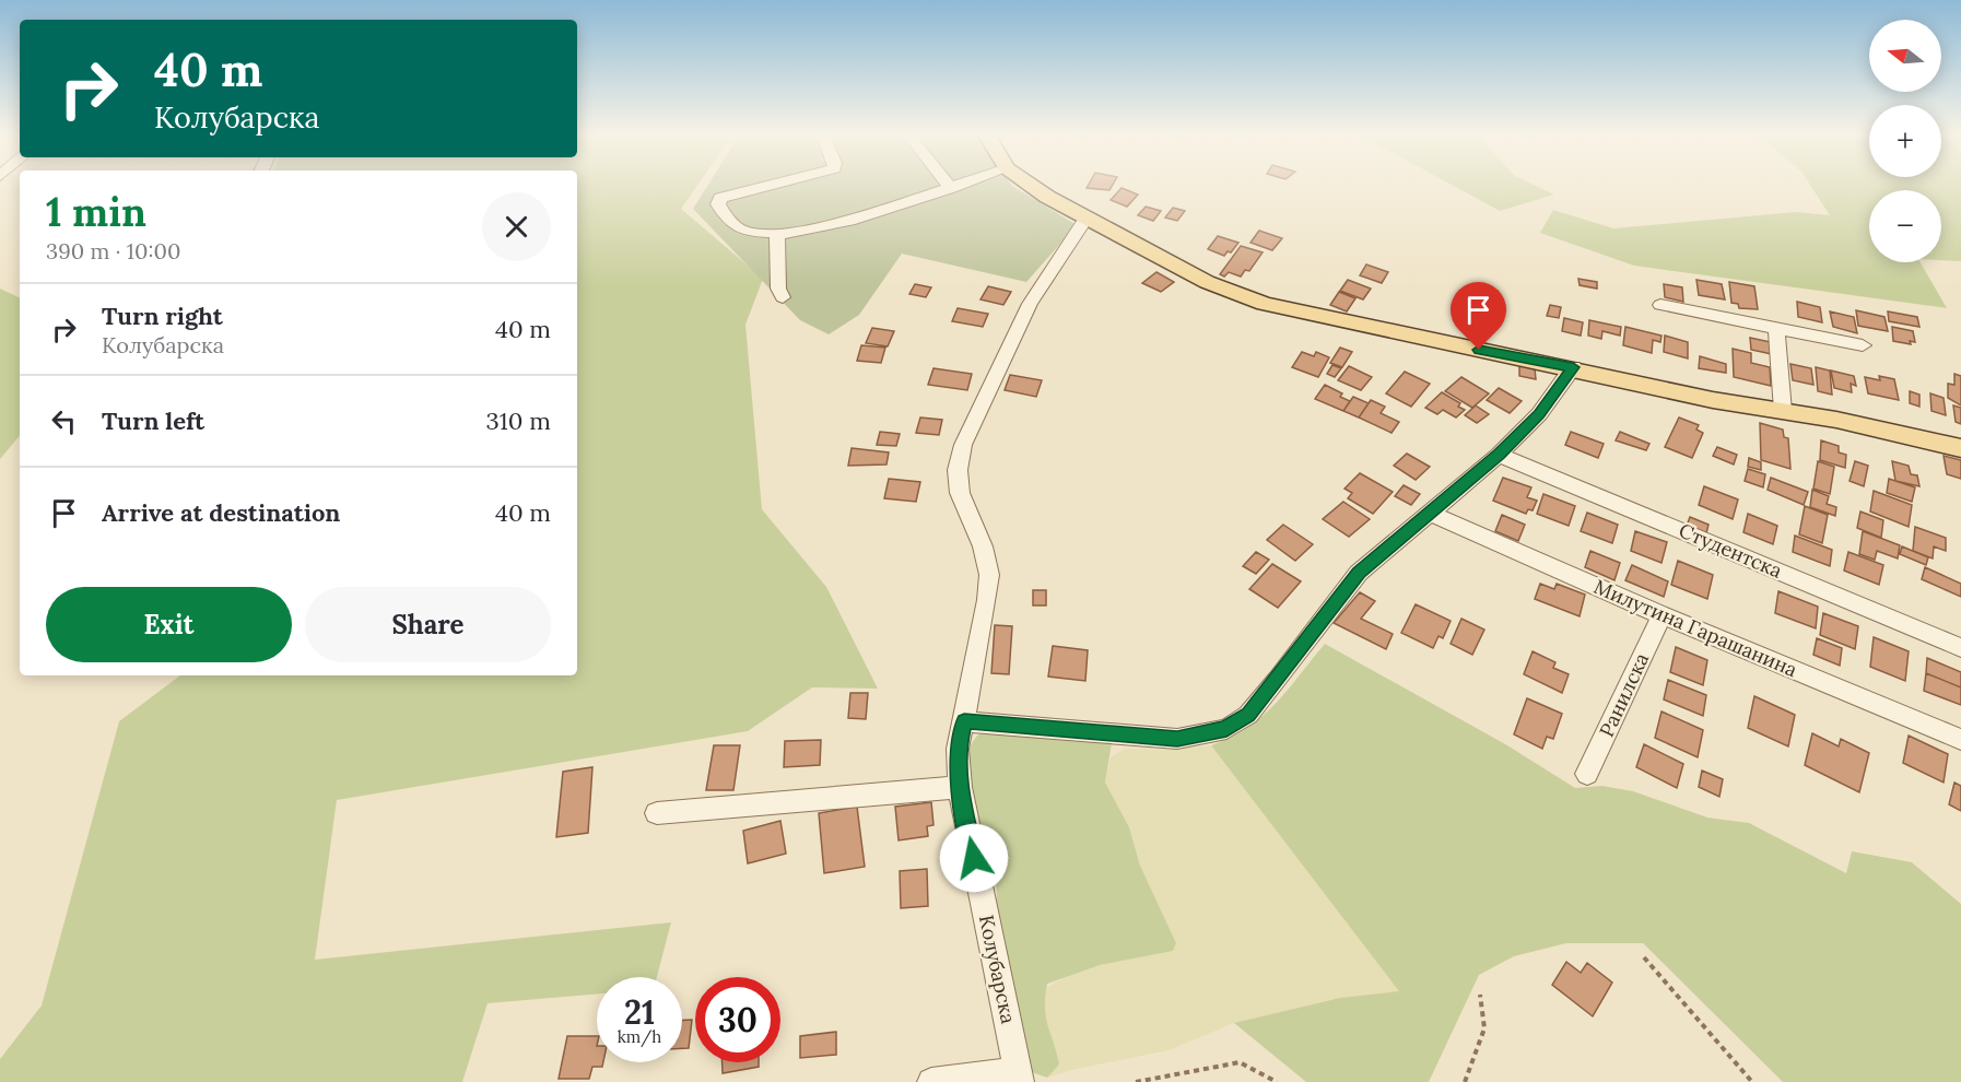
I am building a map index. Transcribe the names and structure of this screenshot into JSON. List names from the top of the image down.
{
  "streets": {
    "street": [
      "Студентска",
      "Милутина Гарашанина",
      "Ранилска",
      "Колубарска"
    ]
  },
  "crossings": [
    ["Милутина Гарашанина", "Ранилска"]
  ],
  "north": "left",
  "page": {
    "map_buttons": ["+", "−"],
    "turn": ["40 m", "Колубарска"],
    "heading": ["1 min", "390 m · 10:00"],
    "list": [
      {
        "name": "Turn right",
        "note": "Колубарска",
        "value": "40 m"
      },
      {
        "name": "Turn left",
        "value": "310 m"
      },
      {
        "name": "Arrive at destination",
        "value": "40 m"
      }
    ],
    "buttons": ["Exit", "Share"],
    "speed": "21 km/h",
    "limit": "30"
  }
}
